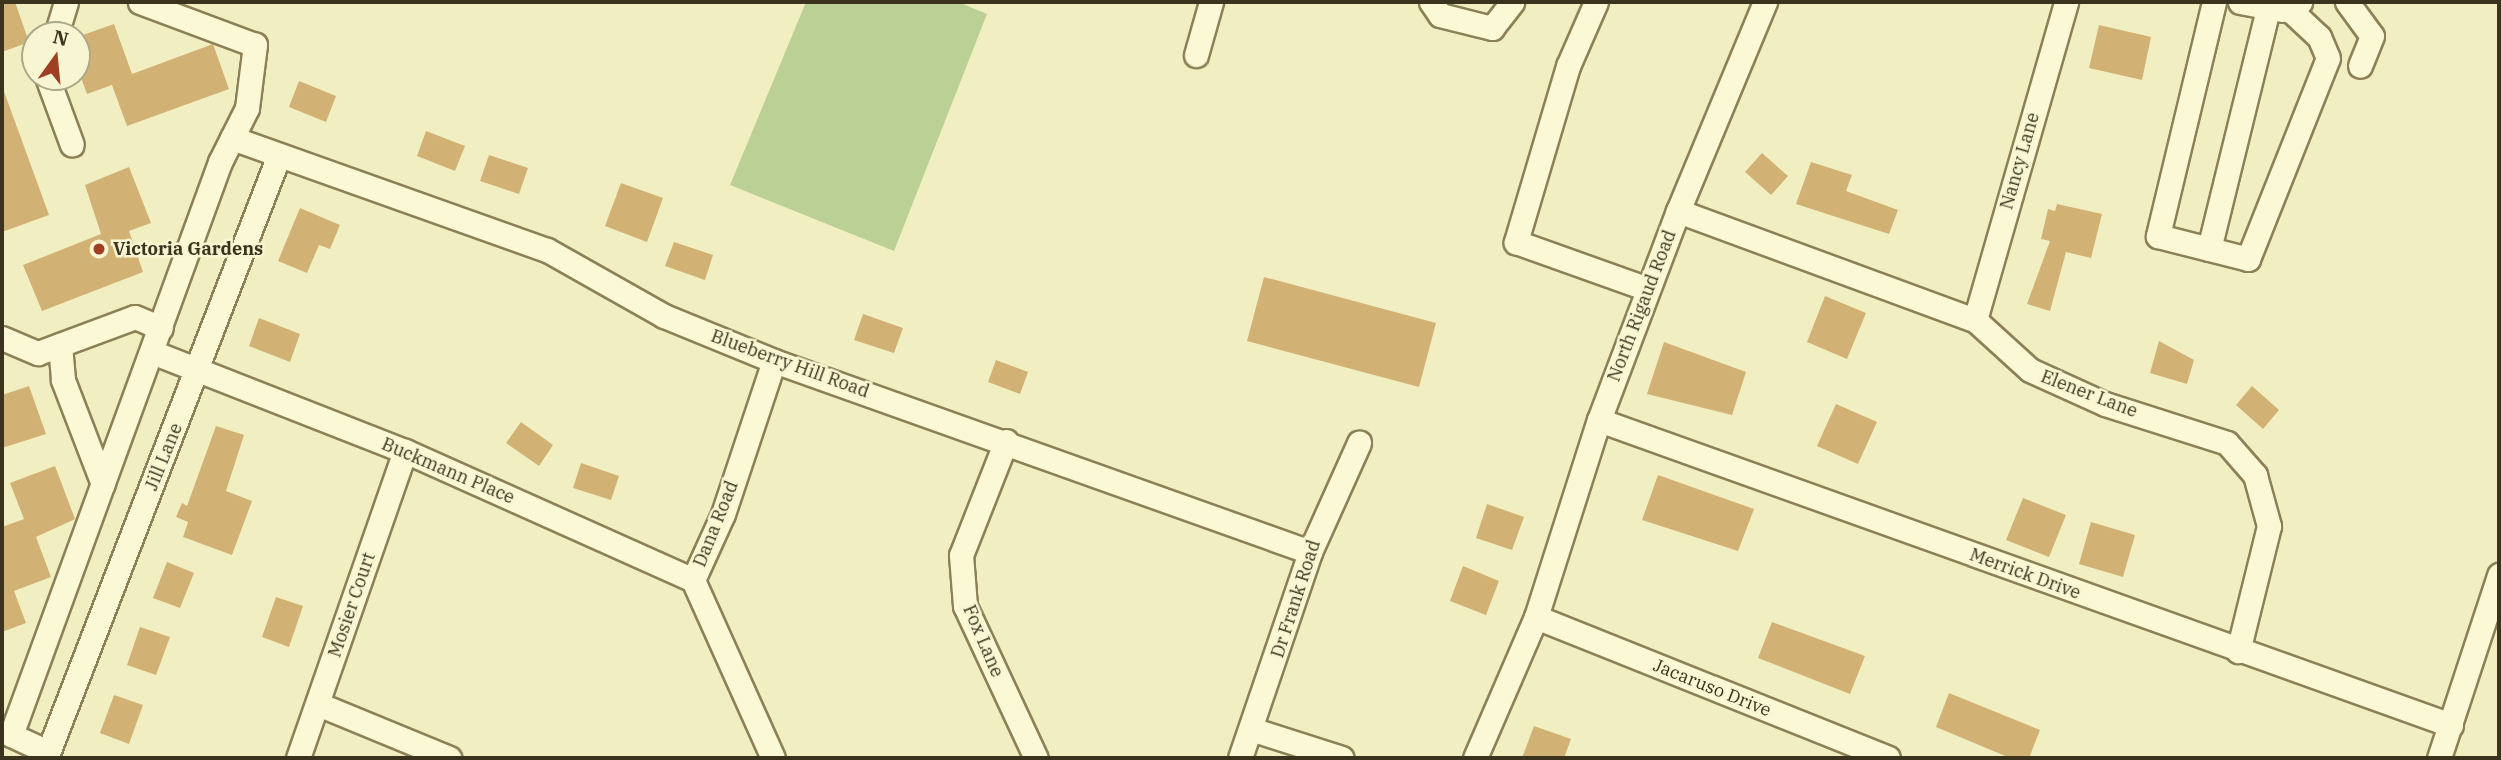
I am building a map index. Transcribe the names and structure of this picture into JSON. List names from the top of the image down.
{
  "streets": {
    "street": [
      "Nancy Lane",
      "North Rigaud Road",
      "Blueberry Hill Road",
      "Elener Lane",
      "Jill Lane",
      "Buckmann Place",
      "Dana Road",
      "Merrick Drive",
      "Dr Frank Road",
      "Mosier Court",
      "Fox Lane",
      "Jacaruso Drive"
    ]
  },
  "crossings": [
    ["Nancy Lane", "Elener Lane"],
    ["North Rigaud Road", "Elener Lane"],
    ["North Rigaud Road", "Merrick Drive"],
    ["North Rigaud Road", "Jacaruso Drive"],
    ["Blueberry Hill Road", "Jill Lane"],
    ["Blueberry Hill Road", "Dana Road"],
    ["Blueberry Hill Road", "Dr Frank Road"],
    ["Blueberry Hill Road", "Fox Lane"],
    ["Elener Lane", "Merrick Drive"],
    ["Jill Lane", "Buckmann Place"],
    ["Buckmann Place", "Dana Road"],
    ["Buckmann Place", "Mosier Court"]
  ],
  "places": ["Victoria Gardens"],
  "north": "top"
}
